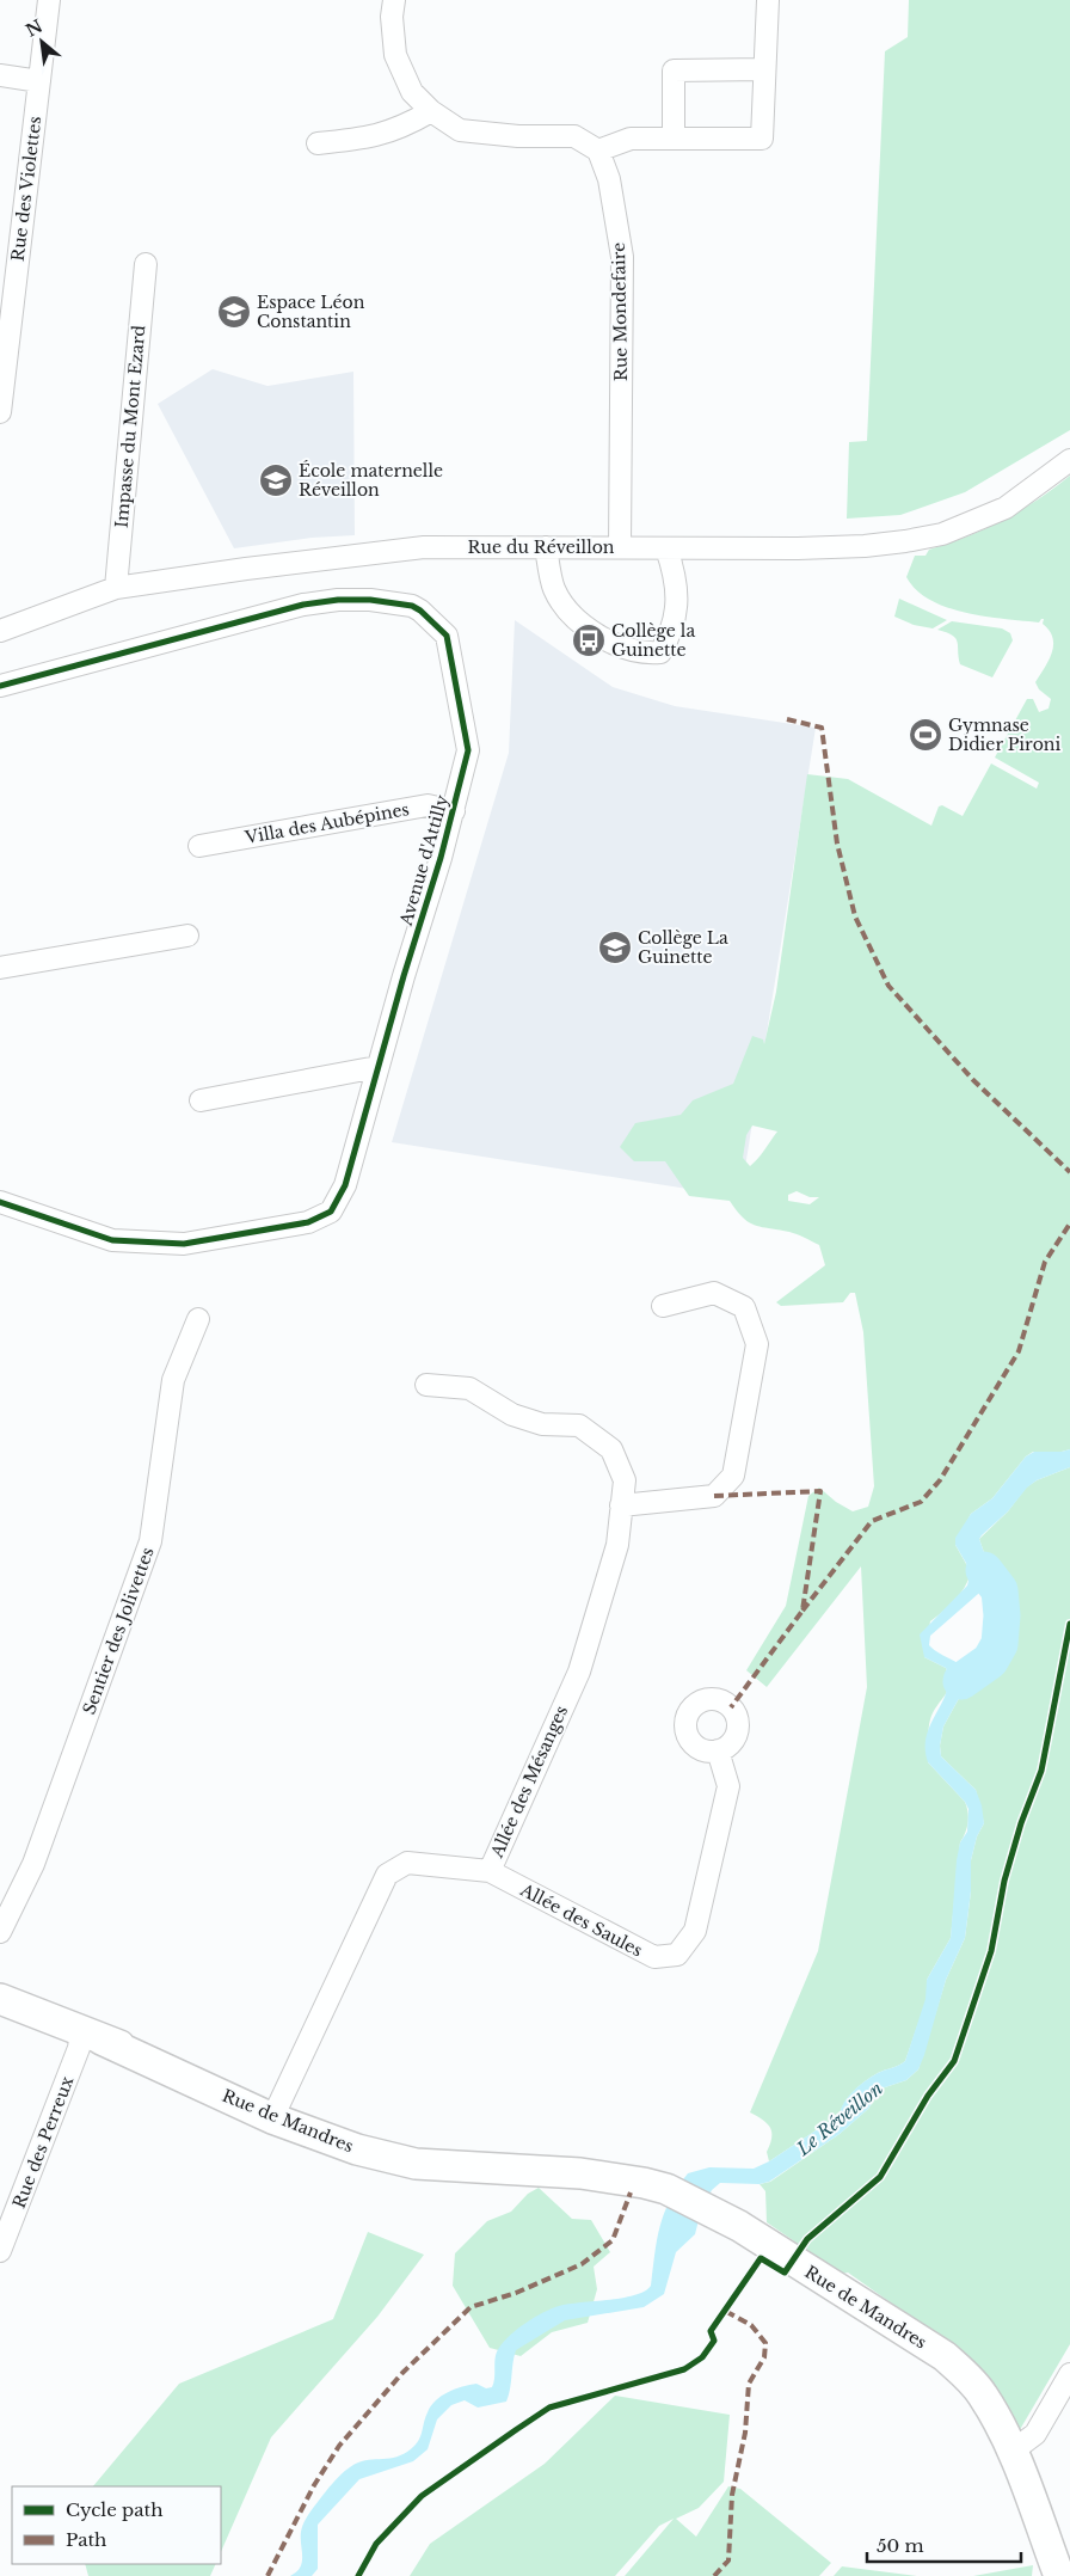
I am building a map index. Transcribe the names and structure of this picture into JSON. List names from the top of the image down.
{
  "streets": {
    "street": [
      "Rue des Violettes",
      "Rue Mondefaire",
      "Impasse du Mont Ezard",
      "Rue du Réveillon",
      "Villa des Aubépines",
      "Avenue d'Attilly",
      "Sentier des Jolivettes",
      "Allée des Mésanges",
      "Allée des Saules",
      "Rue de Mandres",
      "Rue des Perreux"
    ]
  },
  "crossings": [
    ["Rue Mondefaire", "Rue du Réveillon"],
    ["Impasse du Mont Ezard", "Rue du Réveillon"],
    ["Villa des Aubépines", "Avenue d'Attilly"],
    ["Allée des Mésanges", "Allée des Saules"],
    ["Allée des Mésanges", "Rue de Mandres"],
    ["Rue de Mandres", "Rue des Perreux"]
  ],
  "water": ["Le Réveillon"],
  "places": {
    "school or university": ["Espace Léon Constantin", "École maternelle Réveillon", "Collège La Guinette"],
    "bus stop": ["Collège la Guinette"],
    "sports": ["Gymnase Didier Pironi"]
  },
  "legend": ["Cycle path", "Path"],
  "scale_bar": "50 m",
  "north": "top left"
}
